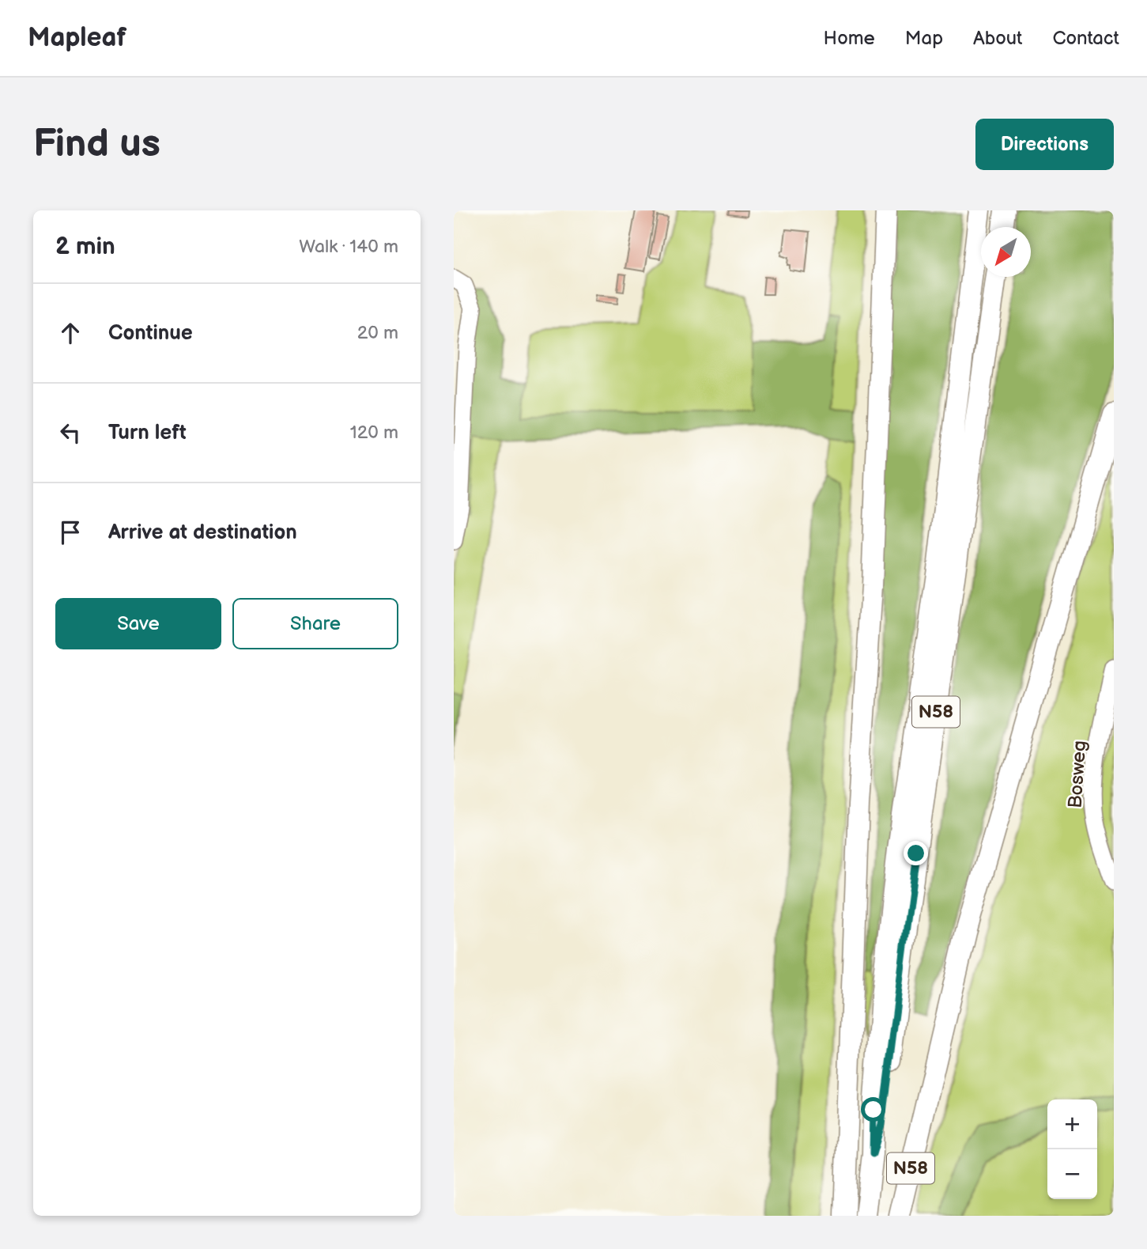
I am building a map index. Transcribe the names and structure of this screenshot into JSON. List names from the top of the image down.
{
  "streets": {
    "main road": ["N58"],
    "street": ["Bosweg"]
  },
  "north": "bottom left",
  "page": {
    "header": "Mapleaf",
    "nav": [
      "Home",
      "Map",
      "About",
      "Contact"
    ],
    "buttons": [
      "Directions",
      ["Save", "Share"]
    ],
    "title": "Find us",
    "heading": ["2 min", "Walk · 140 m"],
    "list": [
      ["Continue", "20 m"],
      ["Turn left", "120 m"],
      "Arrive at destination"
    ],
    "map_buttons": ["+", "−"]
  }
}
